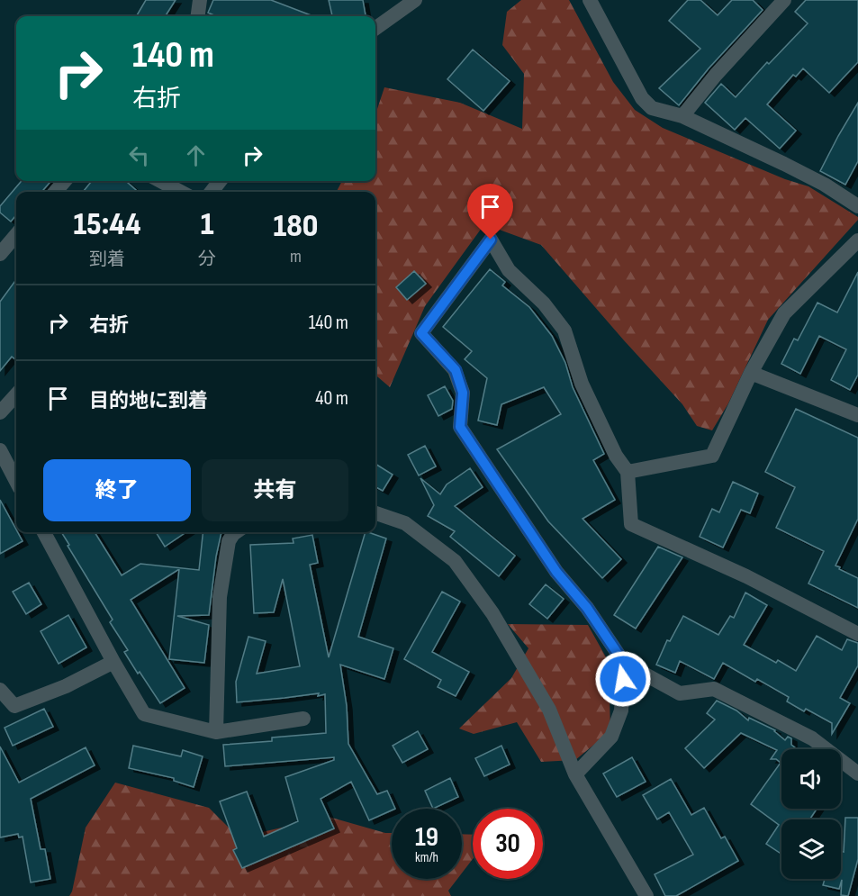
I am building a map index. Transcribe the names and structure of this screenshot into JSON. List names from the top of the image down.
{
  "page": {
    "turn": ["140 m", "右折"],
    "eta": [
      "15:44",
      "到着",
      "1",
      "分",
      "180",
      "m"
    ],
    "list": [
      {
        "name": "右折",
        "value": "140 m"
      },
      {
        "name": "目的地に到着",
        "value": "40 m"
      }
    ],
    "buttons": ["終了", "共有"],
    "speed": "19 km/h",
    "limit": "30"
  }
}
